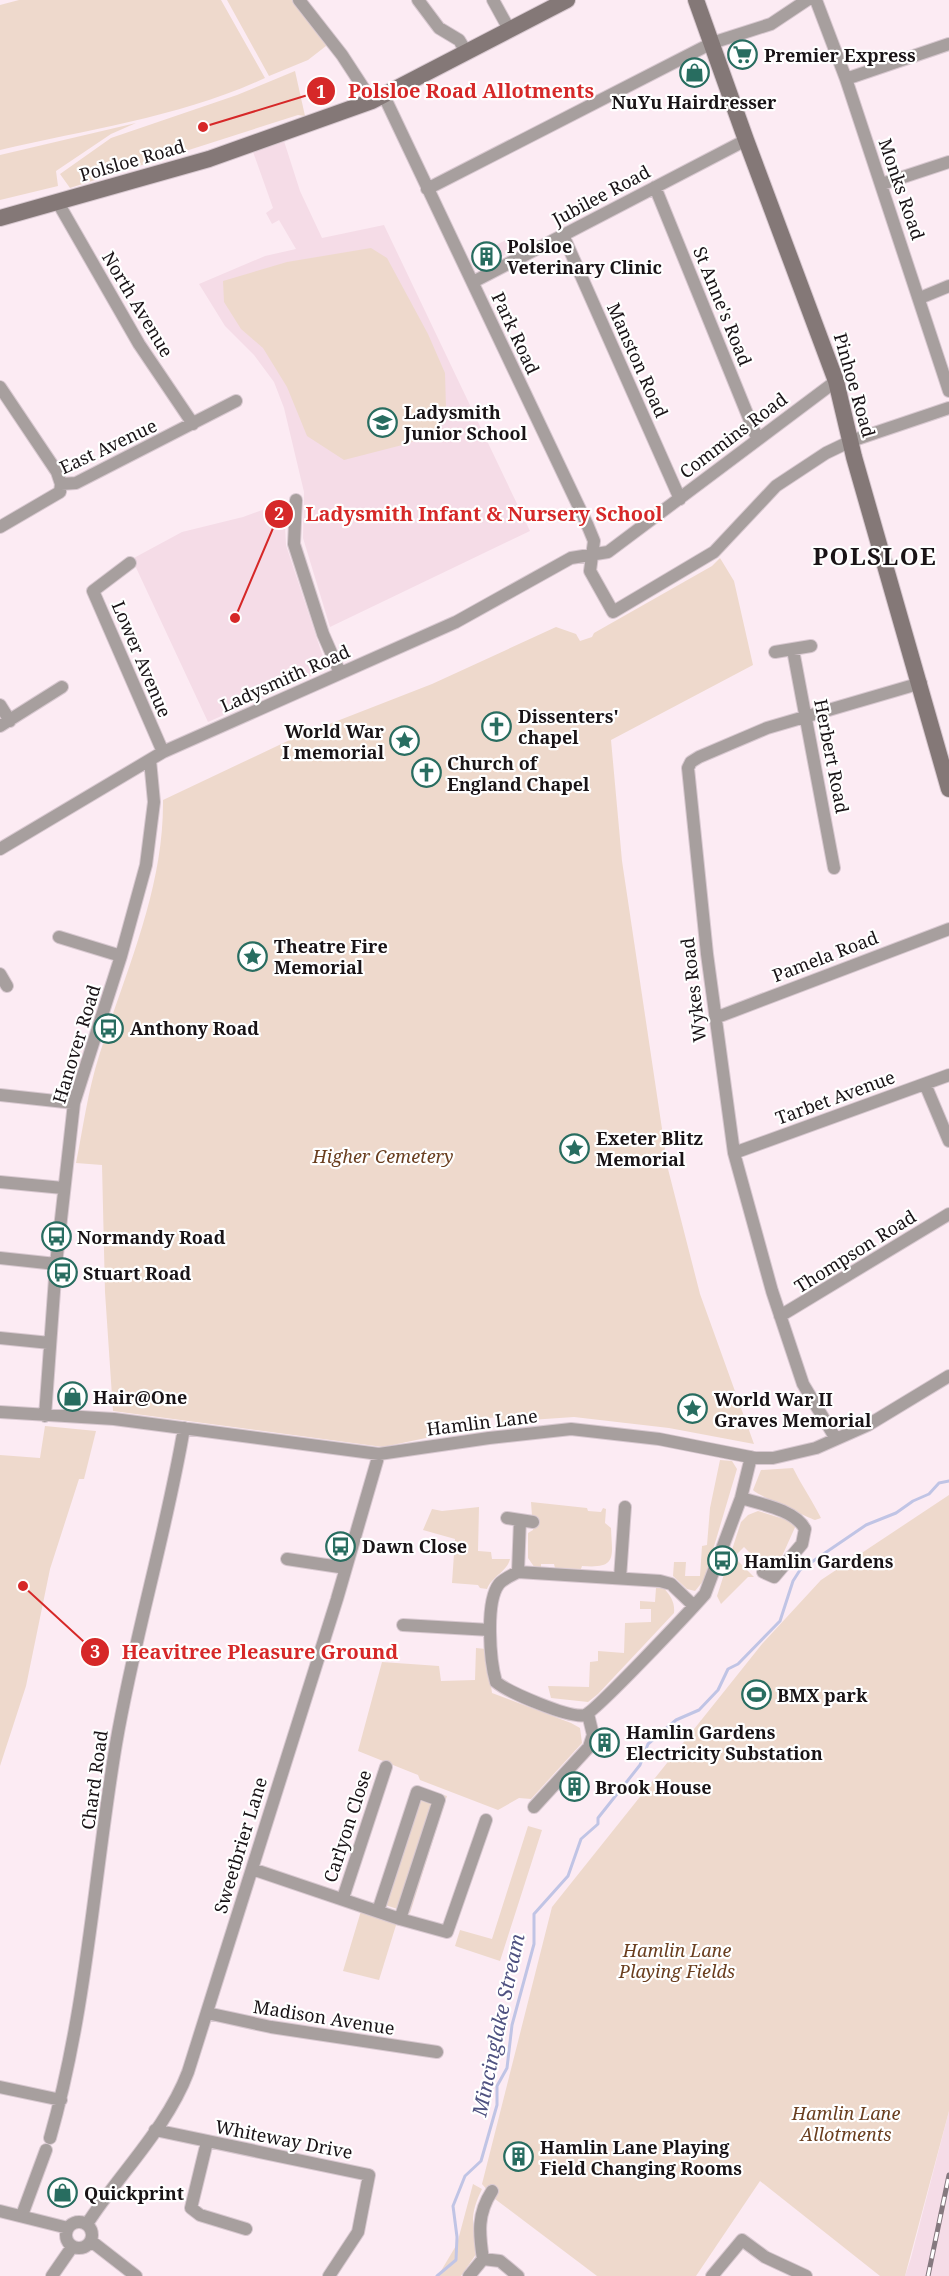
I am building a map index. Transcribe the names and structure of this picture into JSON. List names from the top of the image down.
{
  "streets": {
    "main road": ["Polsloe Road", "Pinhoe Road"],
    "street": [
      "Monks Road",
      "Jubilee Road",
      "North Avenue",
      "St Anne's Road",
      "Park Road",
      "Manston Road",
      "Commins Road",
      "East Avenue",
      "Lower Avenue",
      "Ladysmith Road",
      "Herbert Road",
      "Pamela Road",
      "Wykes Road",
      "Hanover Road",
      "Tarbet Avenue",
      "Thompson Road",
      "Hamlin Lane",
      "Chard Road",
      "Carlyon Close",
      "Sweetbrier Lane",
      "Madison Avenue",
      "Whiteway Drive"
    ]
  },
  "crossings": [
    ["Polsloe Road", "North Avenue"],
    ["Polsloe Road", "Park Road"],
    ["Jubilee Road", "St Anne's Road"],
    ["Jubilee Road", "Park Road"],
    ["Jubilee Road", "Manston Road"],
    ["Jubilee Road", "Pinhoe Road"],
    ["North Avenue", "East Avenue"],
    ["St Anne's Road", "Commins Road"],
    ["Park Road", "Pinhoe Road"],
    ["Park Road", "Commins Road"],
    ["Park Road", "Ladysmith Road"],
    ["Manston Road", "Commins Road"],
    ["Pinhoe Road", "Commins Road"],
    ["Pinhoe Road", "Wykes Road"],
    ["Commins Road", "Ladysmith Road"],
    ["Lower Avenue", "Ladysmith Road"],
    ["Ladysmith Road", "Hanover Road"],
    ["Herbert Road", "Wykes Road"],
    ["Pamela Road", "Wykes Road"],
    ["Wykes Road", "Tarbet Avenue"],
    ["Wykes Road", "Thompson Road"],
    ["Wykes Road", "Hamlin Lane"],
    ["Hanover Road", "Hamlin Lane"],
    ["Hamlin Lane", "Chard Road"],
    ["Hamlin Lane", "Sweetbrier Lane"],
    ["Sweetbrier Lane", "Madison Avenue"],
    ["Sweetbrier Lane", "Whiteway Drive"]
  ],
  "districts": ["POLSLOE"],
  "water": ["Mincinglake Stream"],
  "parks": ["Higher Cemetery", "Hamlin Lane Playing Fields", "Hamlin Lane Allotments"],
  "places": {
    "supermarket": ["Premier Express"],
    "shop": ["NuYu Hairdresser", "Hair@One", "Quickprint"],
    "other": ["Polsloe Road Allotments", "Ladysmith Infant & Nursery School", "Heavitree Pleasure Ground"],
    "building": [
      "Polsloe Veterinary Clinic",
      "Hamlin Gardens Electricity Substation",
      "Brook House",
      "Hamlin Lane Playing Field Changing Rooms"
    ],
    "school or university": ["Ladysmith Junior School"],
    "church": ["Dissenters' chapel", "Church of England Chapel"],
    "place": [
      "World War I memorial",
      "Theatre Fire Memorial",
      "Exeter Blitz Memorial",
      "World War II Graves Memorial"
    ],
    "bus stop": [
      "Anthony Road",
      "Normandy Road",
      "Stuart Road",
      "Dawn Close",
      "Hamlin Gardens"
    ],
    "sports": ["BMX park"]
  }
}
